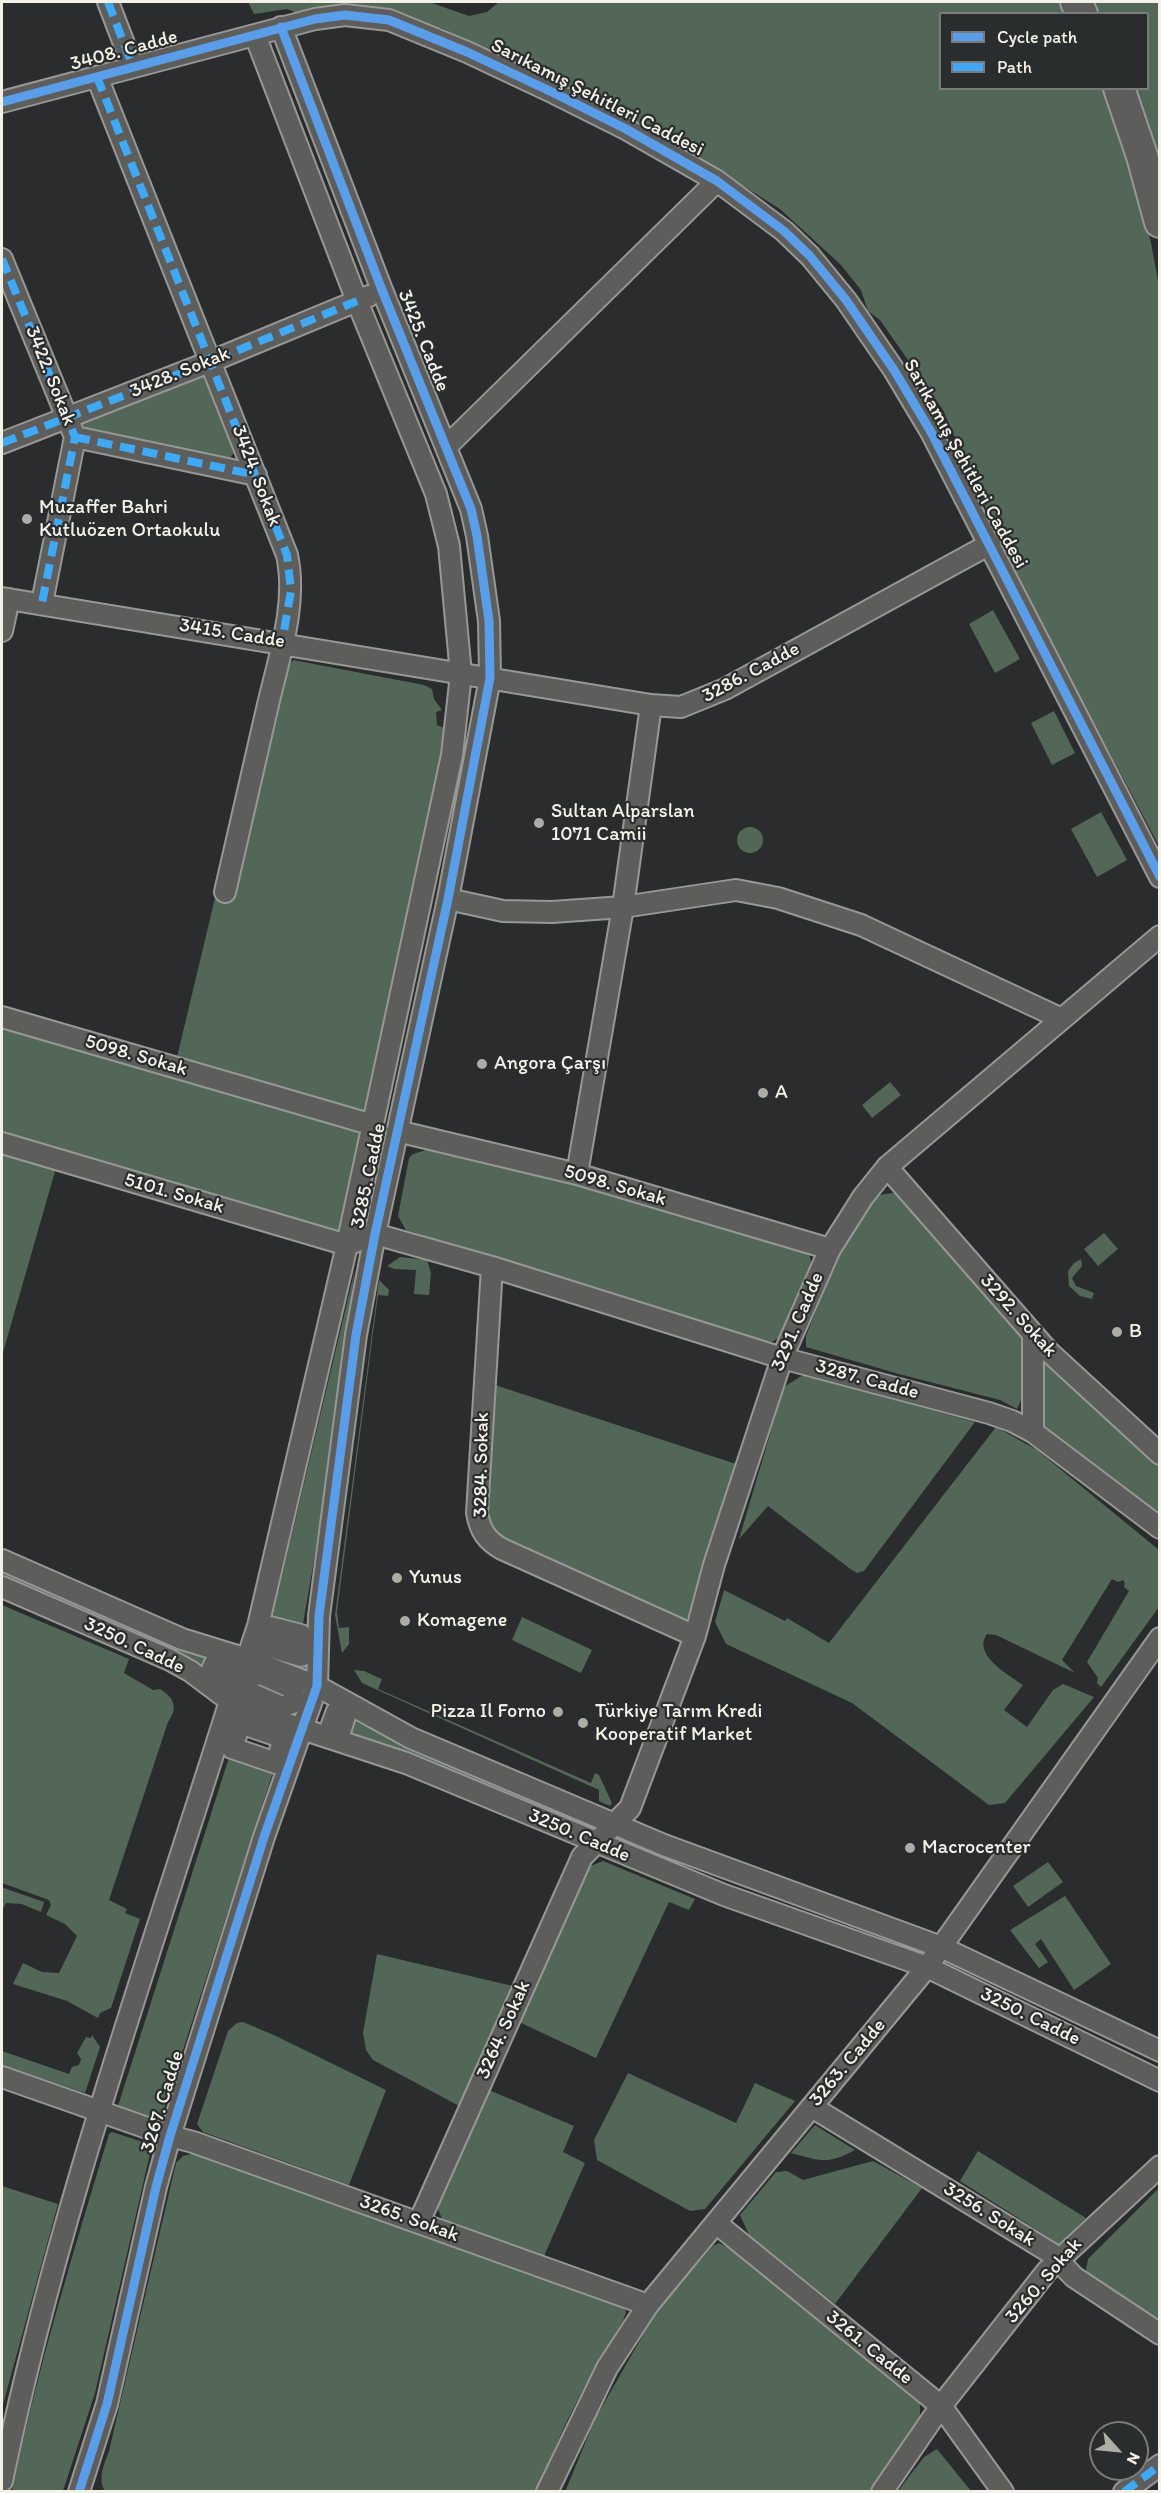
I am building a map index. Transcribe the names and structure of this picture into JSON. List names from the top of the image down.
{
  "streets": {
    "street": [
      "3408. Cadde",
      "Sarıkamış Şehitleri Caddesi",
      "3425. Cadde",
      "3428. Sokak",
      "3422. Sokak",
      "3424. Sokak",
      "3415. Cadde",
      "3286. Cadde",
      "5098. Sokak",
      "3285. Cadde",
      "5101. Sokak",
      "3292. Sokak",
      "3291. Cadde",
      "3287. Cadde",
      "3284. Sokak",
      "3250. Cadde",
      "3264. Sokak",
      "3263. Cadde",
      "3267. Cadde",
      "3256. Sokak",
      "3265. Sokak",
      "3260. Sokak",
      "3261. Cadde"
    ]
  },
  "crossings": [
    ["3408. Cadde", "Sarıkamış Şehitleri Caddesi"],
    ["3408. Cadde", "3424. Sokak"],
    ["Sarıkamış Şehitleri Caddesi", "3425. Cadde"],
    ["Sarıkamış Şehitleri Caddesi", "3286. Cadde"],
    ["3425. Cadde", "3428. Sokak"],
    ["3425. Cadde", "3415. Cadde"],
    ["3425. Cadde", "3286. Cadde"],
    ["3425. Cadde", "3285. Cadde"],
    ["3428. Sokak", "3422. Sokak"],
    ["3428. Sokak", "3424. Sokak"],
    ["3422. Sokak", "3415. Cadde"],
    ["3424. Sokak", "3415. Cadde"],
    ["3415. Cadde", "3286. Cadde"],
    ["3415. Cadde", "3285. Cadde"],
    ["3286. Cadde", "3285. Cadde"],
    ["5098. Sokak", "3285. Cadde"],
    ["5098. Sokak", "3291. Cadde"],
    ["3285. Cadde", "5101. Sokak"],
    ["3285. Cadde", "3287. Cadde"],
    ["3285. Cadde", "3250. Cadde"],
    ["3285. Cadde", "3267. Cadde"],
    ["3292. Sokak", "3291. Cadde"],
    ["3291. Cadde", "3287. Cadde"],
    ["3291. Cadde", "3284. Sokak"],
    ["3291. Cadde", "3250. Cadde"],
    ["3291. Cadde", "3264. Sokak"],
    ["3287. Cadde", "3284. Sokak"],
    ["3250. Cadde", "3264. Sokak"],
    ["3250. Cadde", "3263. Cadde"],
    ["3250. Cadde", "3267. Cadde"],
    ["3264. Sokak", "3265. Sokak"],
    ["3263. Cadde", "3256. Sokak"],
    ["3263. Cadde", "3265. Sokak"],
    ["3263. Cadde", "3261. Cadde"],
    ["3267. Cadde", "3265. Sokak"],
    ["3256. Sokak", "3260. Sokak"],
    ["3260. Sokak", "3261. Cadde"]
  ],
  "places": [
    "Muzaffer Bahri Kutluözen Ortaokulu",
    "Sultan Alparslan 1071 Camii",
    "Angora Çarşı",
    "A",
    "B",
    "Yunus",
    "Komagene",
    "Pizza Il Forno",
    "Türkiye Tarım Kredi Kooperatif Market",
    "Macrocenter"
  ],
  "legend": ["Cycle path", "Path"],
  "north": "bottom right"
}
